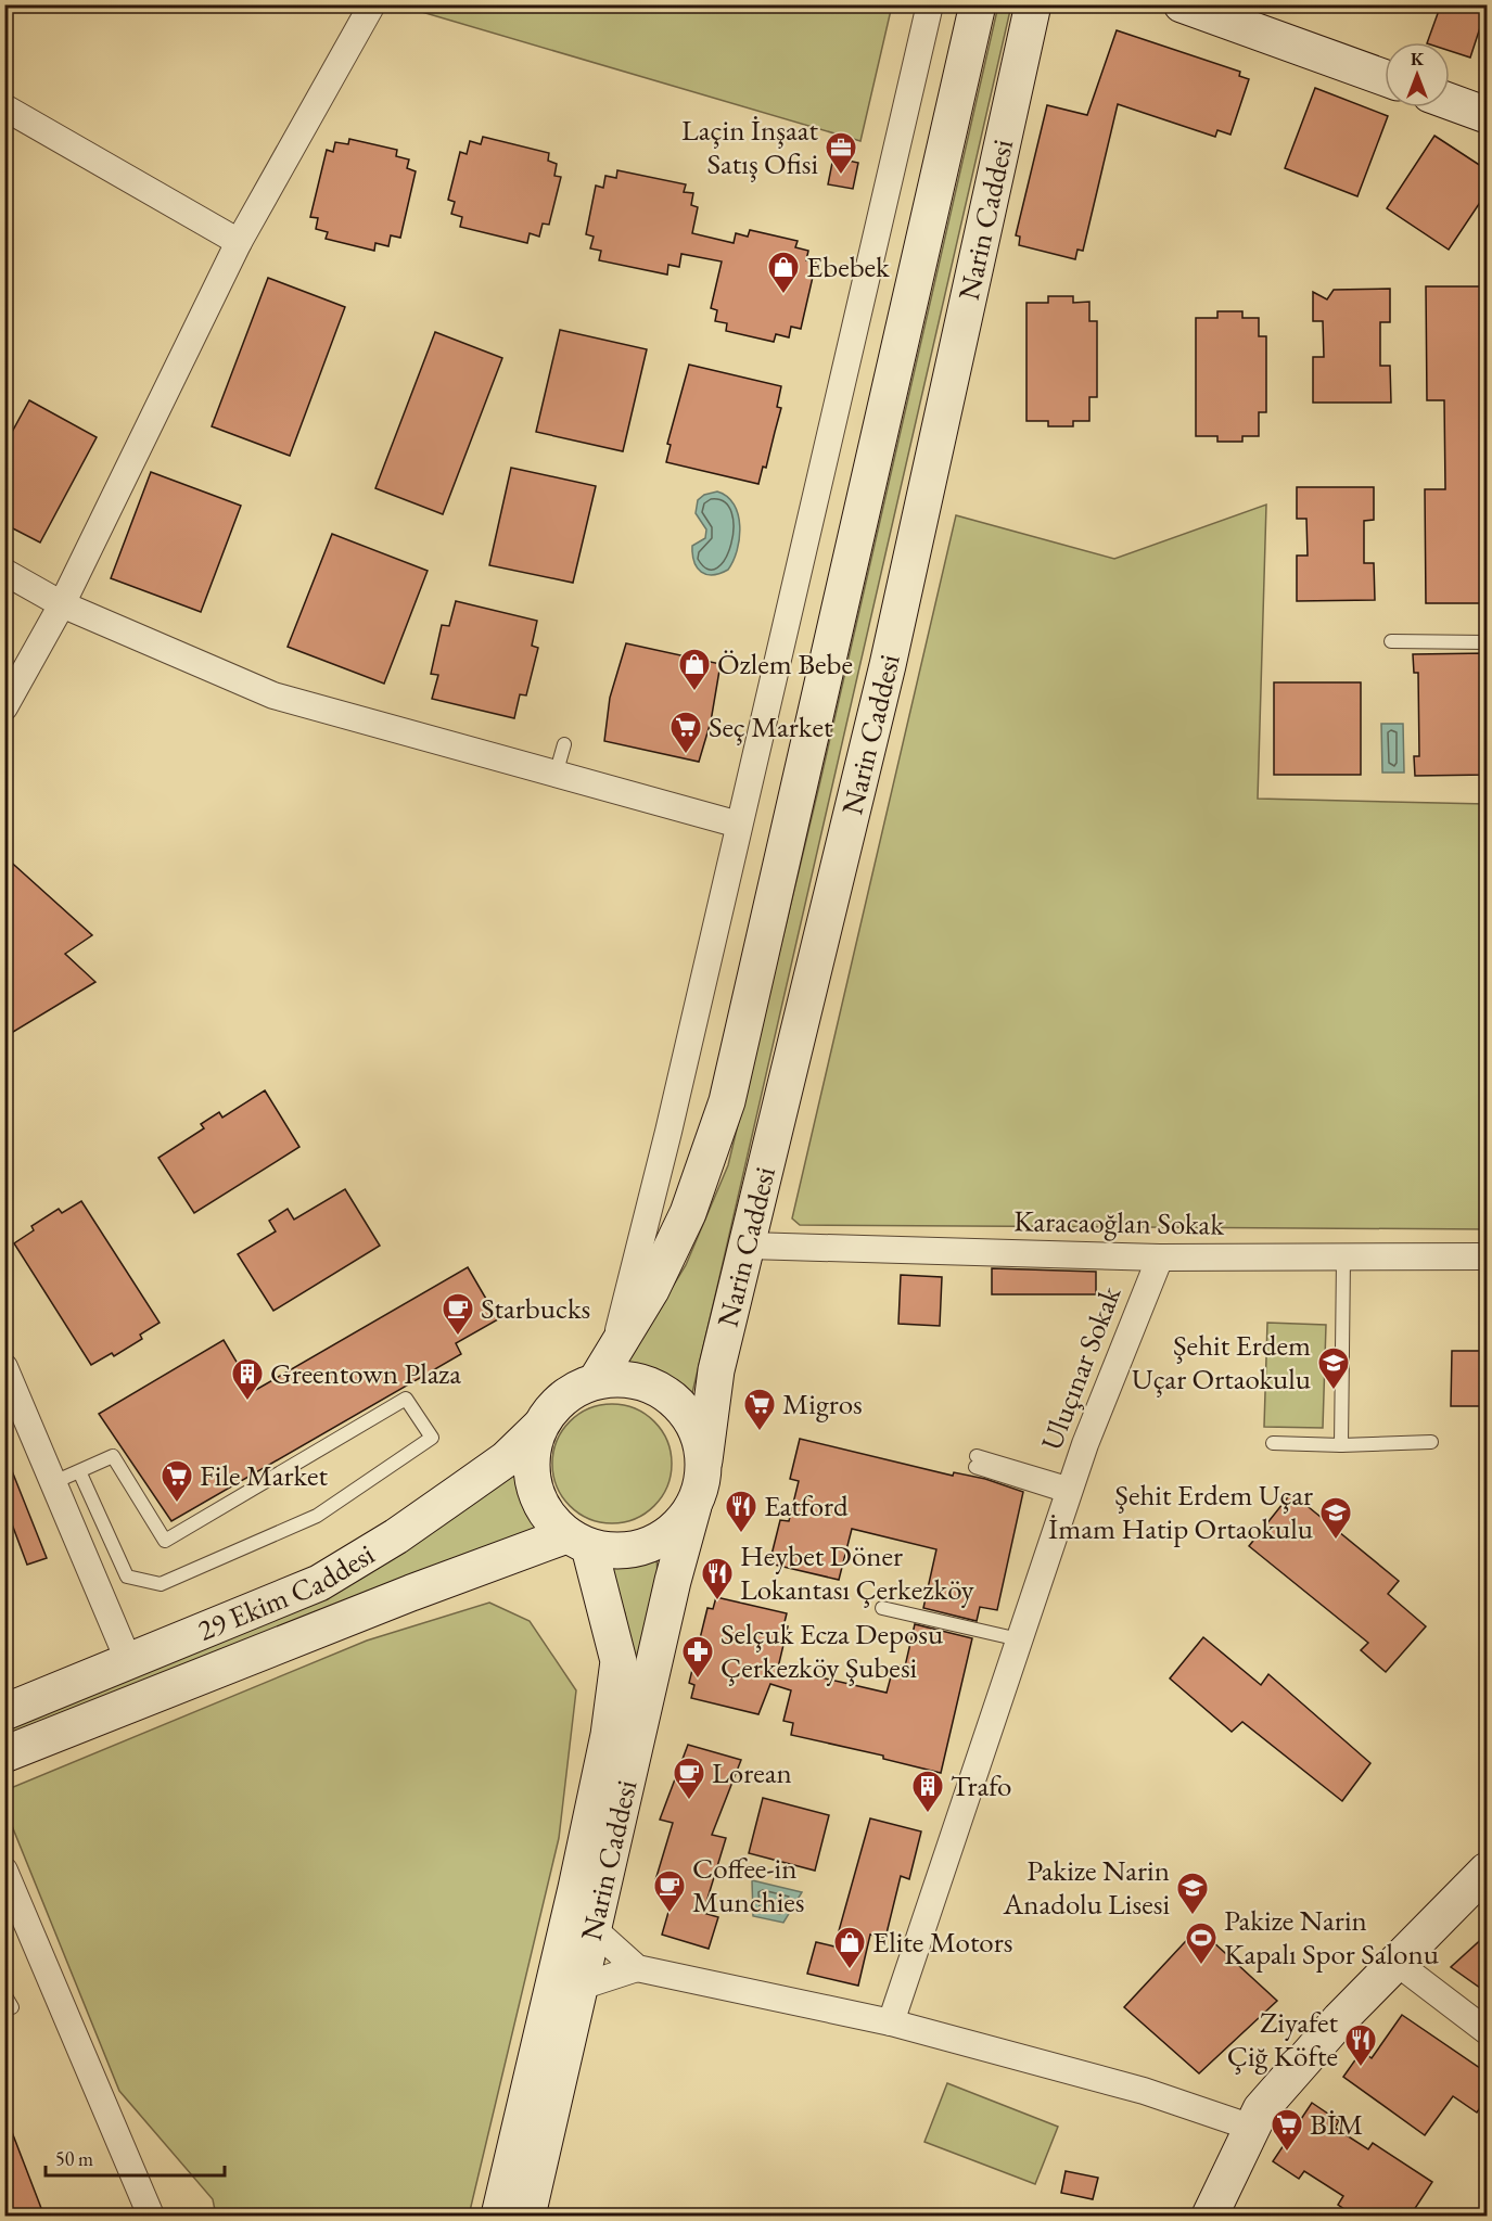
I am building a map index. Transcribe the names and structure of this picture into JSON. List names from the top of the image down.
{
  "streets": {
    "main road": ["Narin Caddesi", "29 Ekim Caddesi"],
    "street": ["Karacaoğlan Sokak", "Uluçınar Sokak"]
  },
  "crossings": [
    ["Narin Caddesi", "Karacaoğlan Sokak"],
    ["Narin Caddesi", "29 Ekim Caddesi"],
    ["Karacaoğlan Sokak", "Uluçınar Sokak"]
  ],
  "places": {
    "office": ["Laçin İnşaat Satış Ofisi"],
    "shop": ["Ebebek", "Özlem Bebe", "Elite Motors"],
    "supermarket": [
      "Seç Market",
      "Migros",
      "File Market",
      "BİM"
    ],
    "cafe": ["Starbucks", "Lorean", "Coffee-in Munchies"],
    "school or university": ["Şehit Erdem Uçar Ortaokulu", "Şehit Erdem Uçar İmam Hatip Ortaokulu", "Pakize Narin Anadolu Lisesi"],
    "building": ["Greentown Plaza", "Trafo"],
    "restaurant": ["Eatford", "Heybet Döner Lokantası Çerkezköy", "Ziyafet Çiğ Köfte"],
    "pharmacy": ["Selçuk Ecza Deposu Çerkezköy Şubesi"],
    "sports": ["Pakize Narin Kapalı Spor Salonu"]
  },
  "scale_bar": "50 m",
  "north": "top"
}
